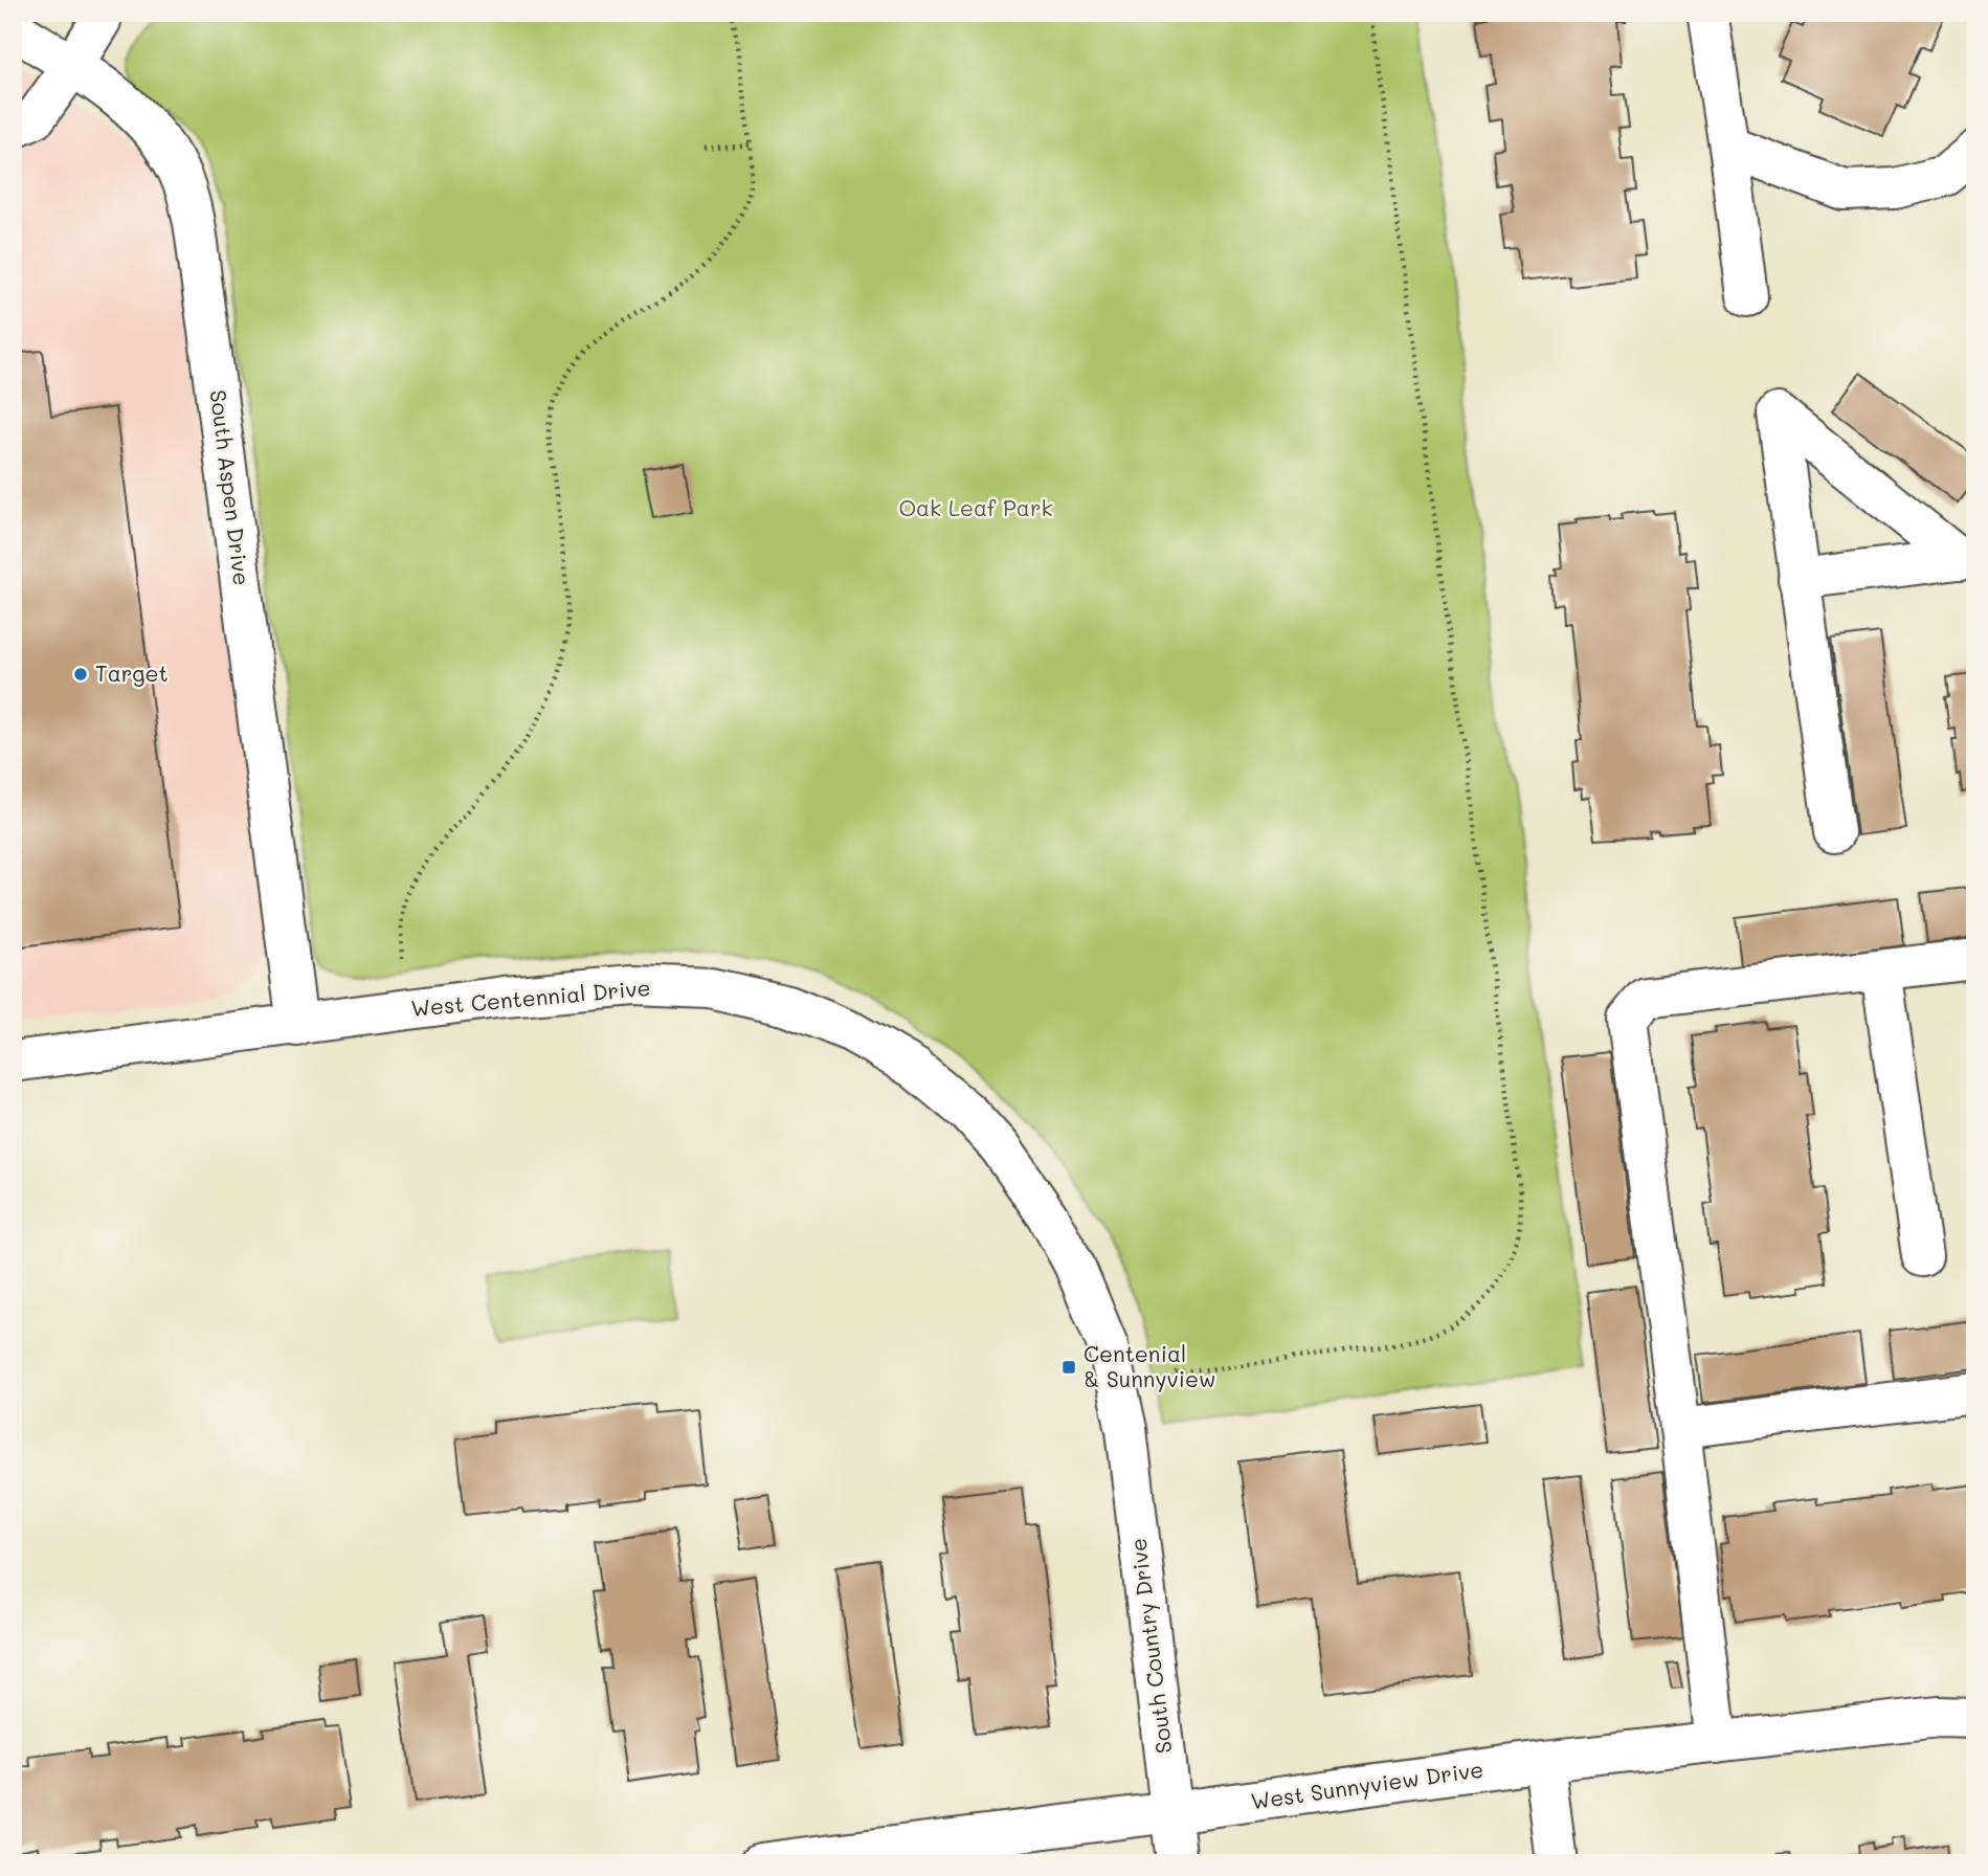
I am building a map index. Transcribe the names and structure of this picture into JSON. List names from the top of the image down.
{
  "streets": {
    "street": [
      "South Aspen Drive",
      "West Centennial Drive",
      "South Country Drive",
      "West Sunnyview Drive"
    ]
  },
  "crossings": [
    ["South Aspen Drive", "West Centennial Drive"],
    ["West Centennial Drive", "South Country Drive"],
    ["South Country Drive", "West Sunnyview Drive"]
  ],
  "parks": ["Oak Leaf Park"],
  "places": {
    "other": ["Target"],
    "transit": ["Centenial & Sunnyview"]
  }
}
